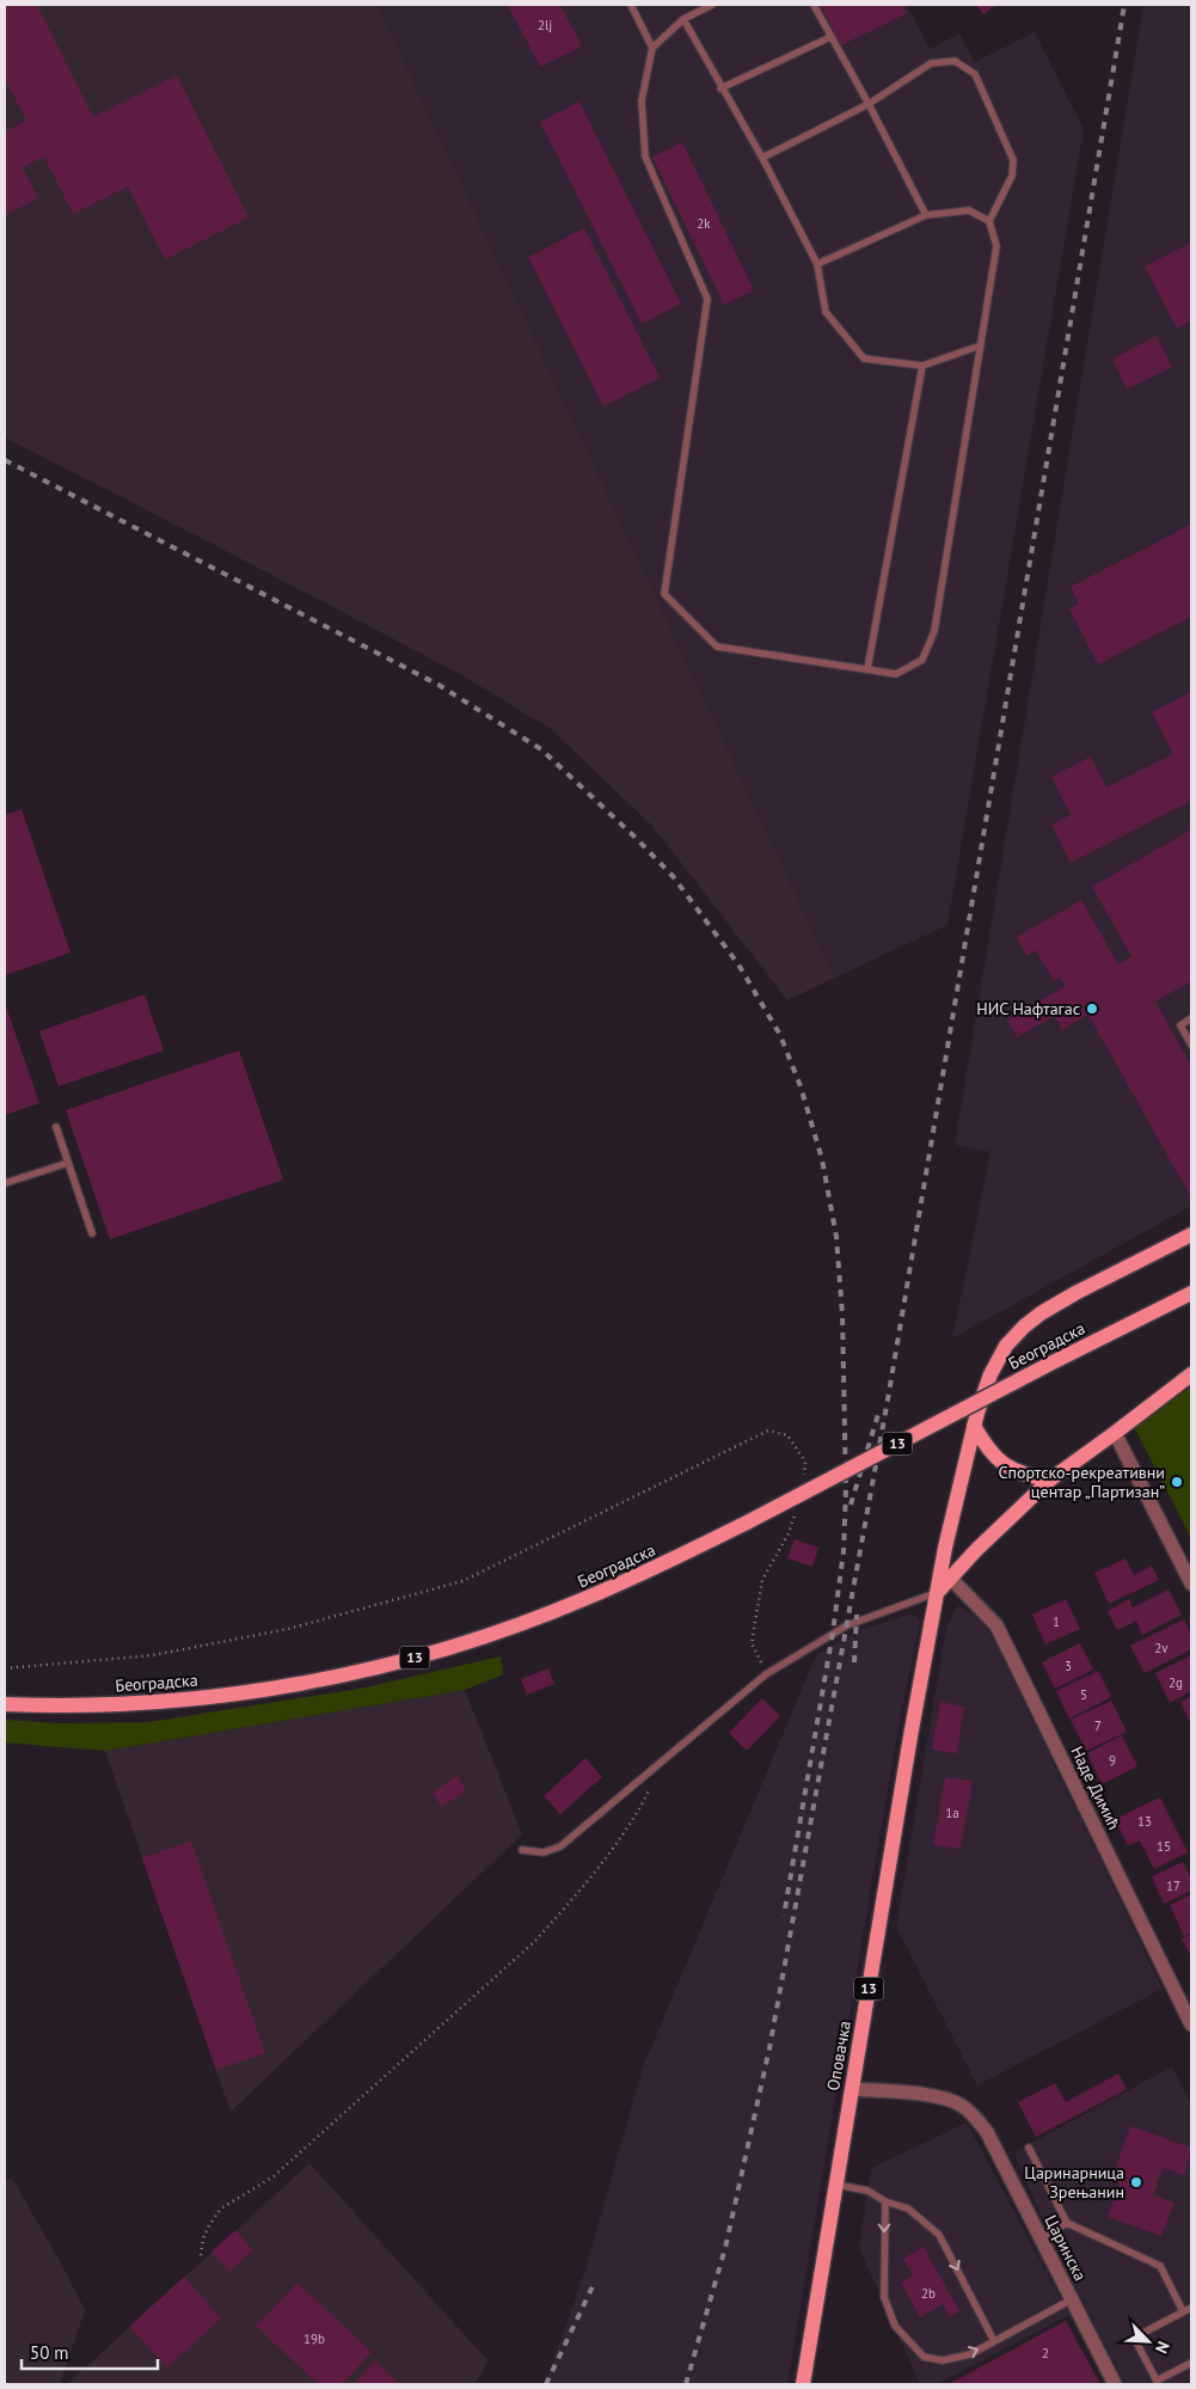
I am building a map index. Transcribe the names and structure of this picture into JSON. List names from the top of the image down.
{
  "streets": {
    "main road": ["Београдска", "13", "Оповачка"],
    "street": ["Наде Димић", "Царинска"]
  },
  "crossings": [
    ["13", "Оповачка"],
    ["Оповачка", "Царинска"]
  ],
  "places": ["НИС Нафтагас", "Спортско-рекреативни центар „Партизан”", "Царинарница Зрењанин"],
  "house_numbers": [
    "2lj",
    "2k",
    "1",
    "2v",
    "3",
    "2g",
    "5",
    "7",
    "9",
    "1a",
    "13",
    "15",
    "17",
    "2b",
    "19b",
    "2"
  ],
  "scale_bar": "50 m",
  "north": "bottom right"
}
